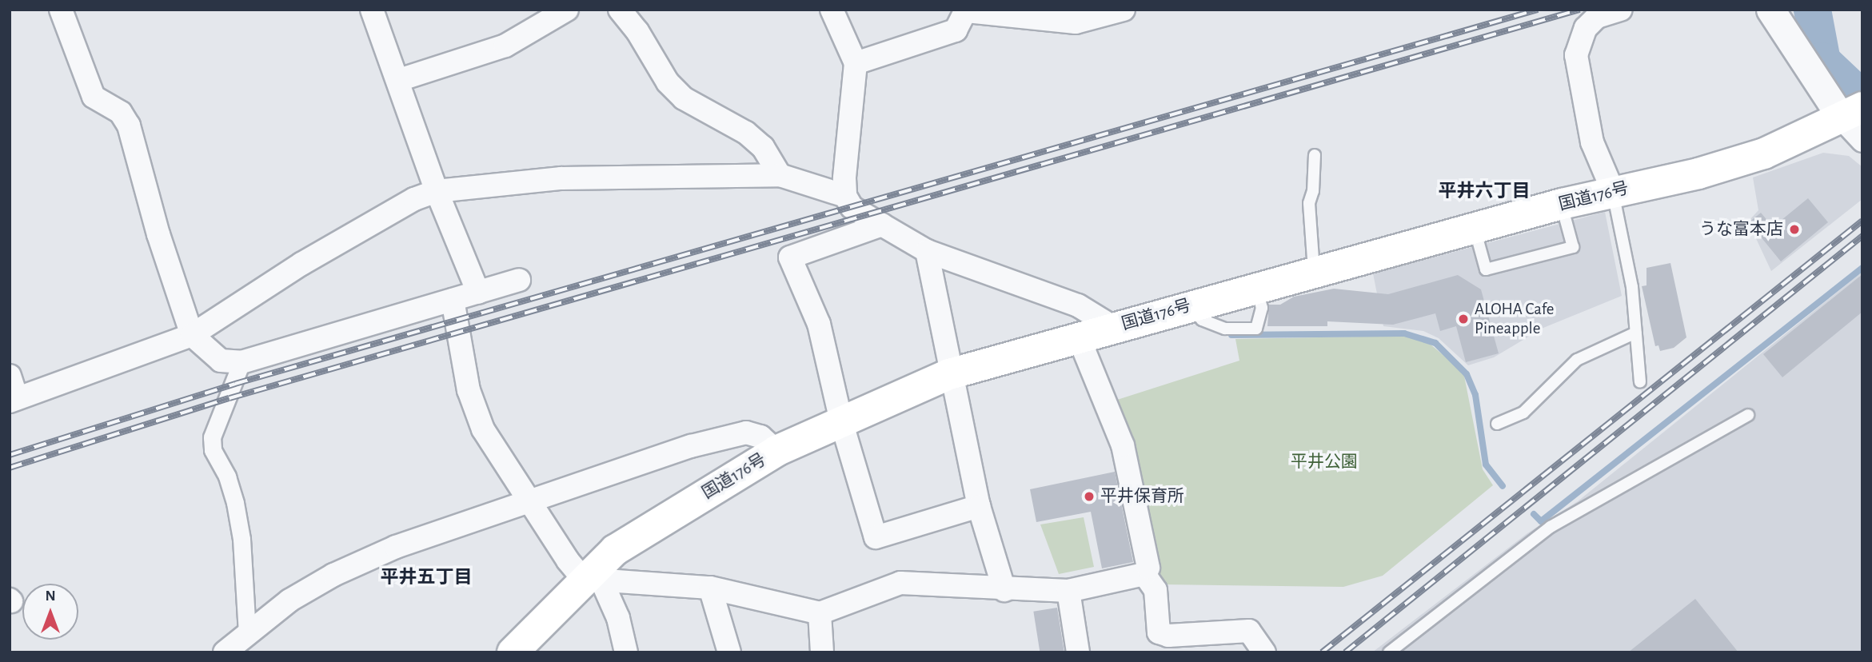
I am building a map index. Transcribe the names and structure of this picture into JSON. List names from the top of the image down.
{
  "streets": {
    "highway": ["国道176号"]
  },
  "districts": ["平井六丁目", "平井五丁目"],
  "parks": ["平井公園"],
  "places": ["うな富本店", "ALOHA Cafe Pineapple", "平井保育所"],
  "north": "top"
}
